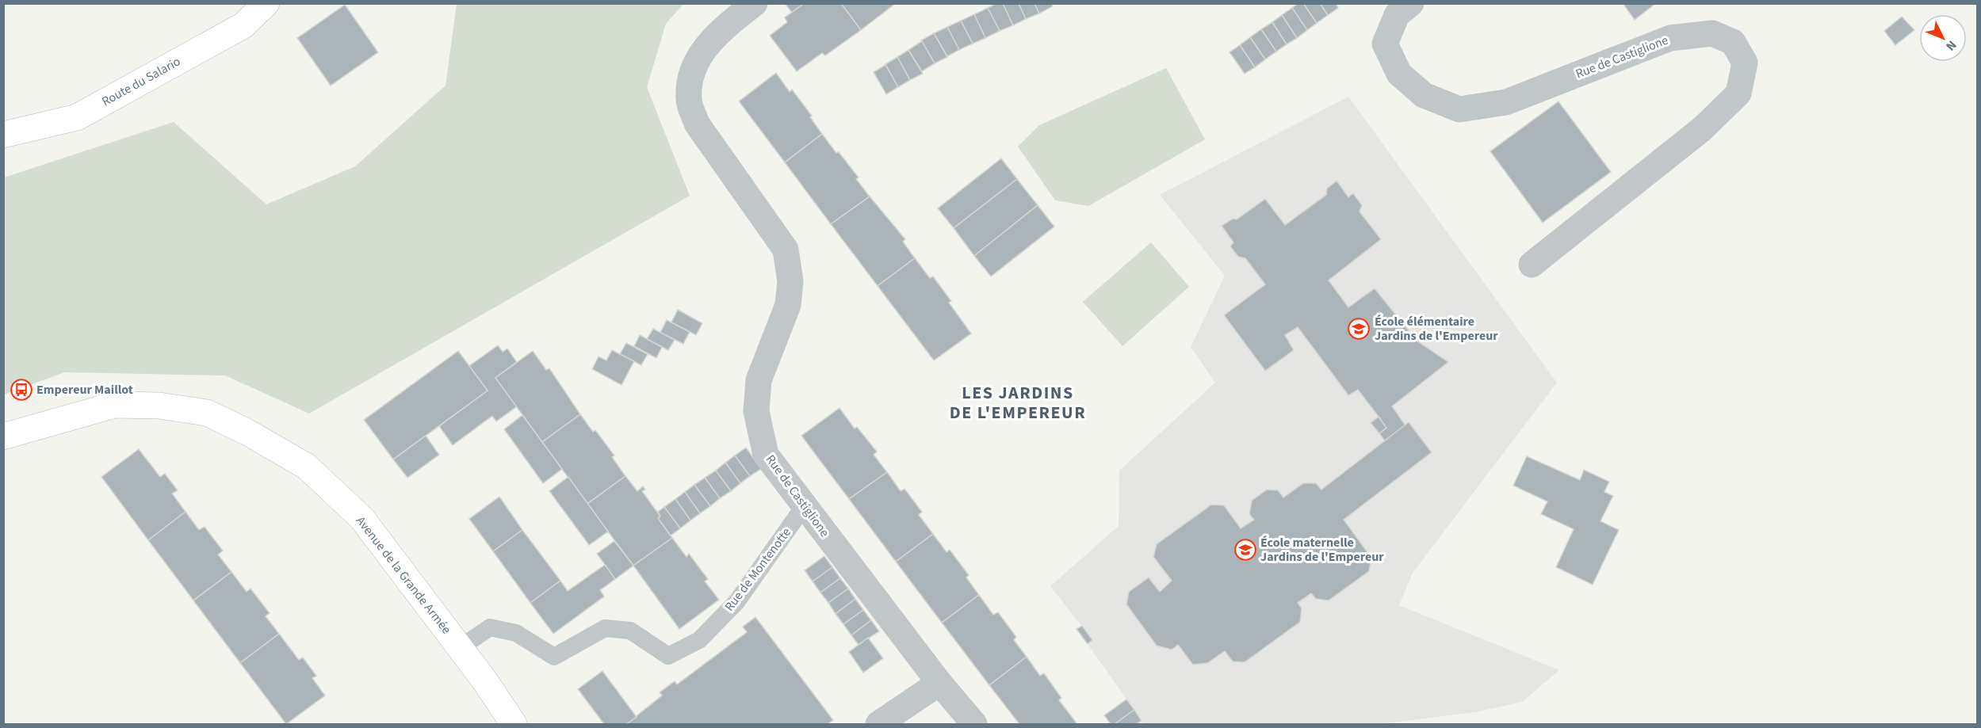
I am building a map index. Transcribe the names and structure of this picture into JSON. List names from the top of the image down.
{
  "streets": {
    "main road": ["Route du Salario", "Avenue de la Grande Armée"],
    "street": ["Rue de Castiglione"],
    "lane": ["Rue de Montenotte"]
  },
  "crossings": [
    ["Rue de Castiglione", "Rue de Montenotte"],
    ["Rue de Montenotte", "Avenue de la Grande Armée"]
  ],
  "districts": ["LES JARDINS DE L'EMPEREUR"],
  "places": {
    "school or university": ["École élémentaire Jardins de l'Empereur", "École maternelle Jardins de l'Empereur"],
    "bus stop": ["Empereur Maillot"]
  },
  "north": "bottom right"
}
